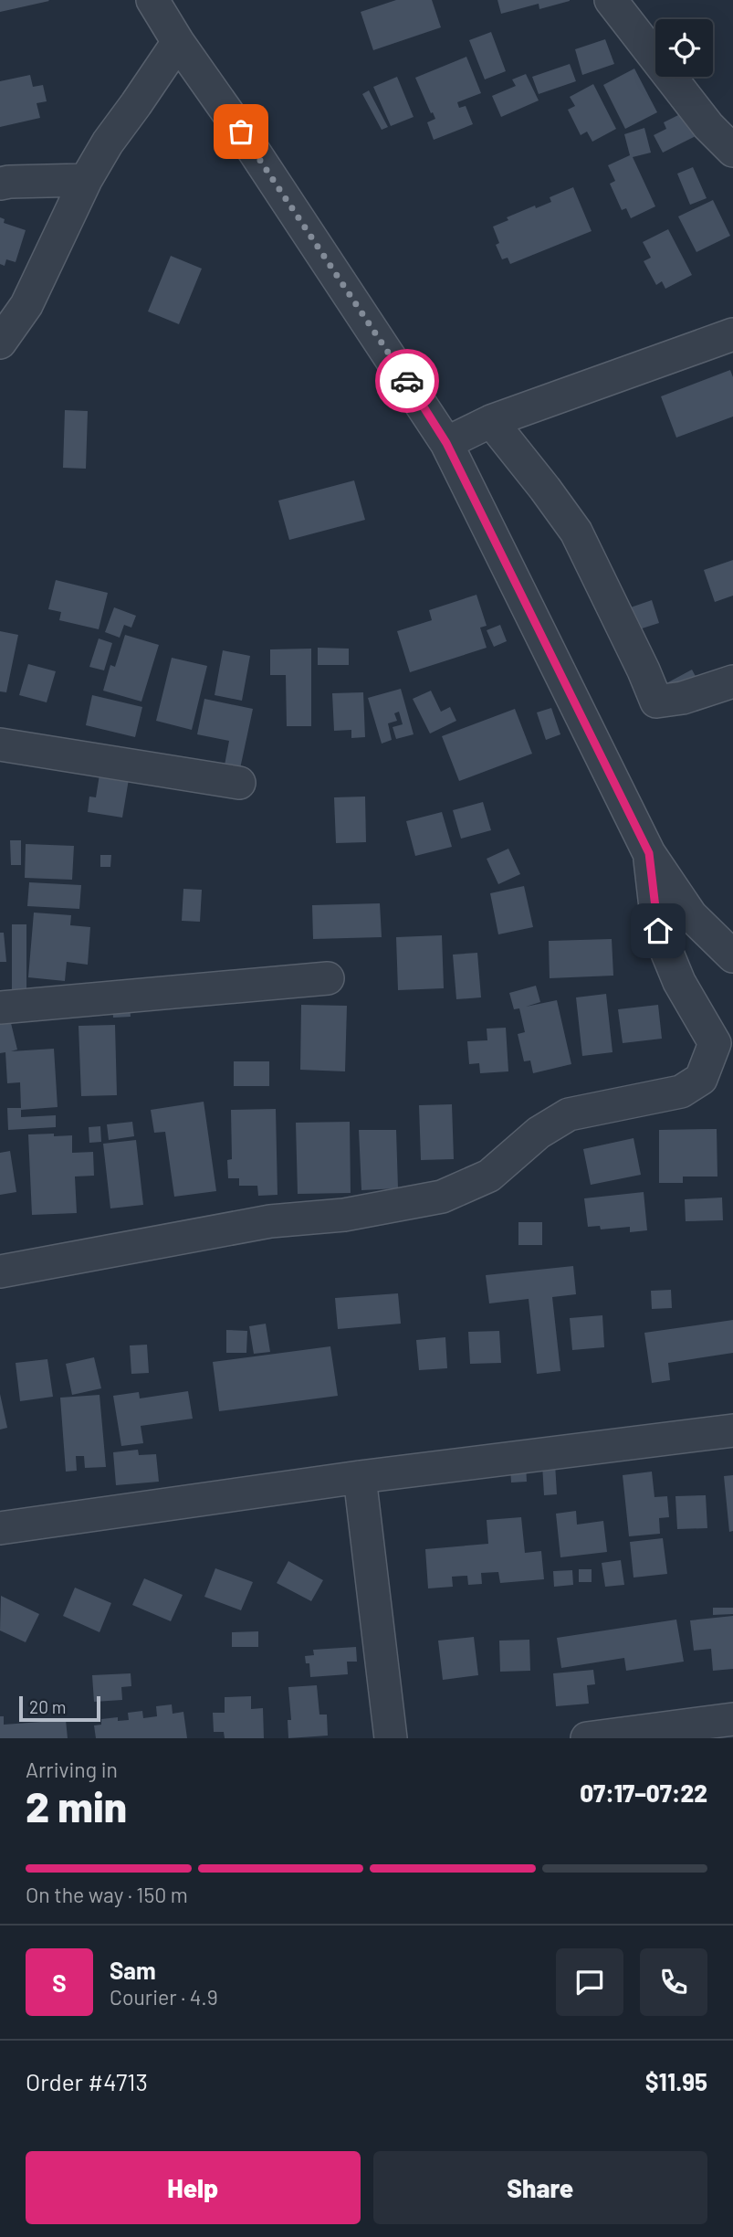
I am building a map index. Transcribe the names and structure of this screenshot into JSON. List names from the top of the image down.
{
  "scale_bar": "20 m",
  "page": {
    "scale": "20 m",
    "heading": ["2 min", "Arriving in", "07:17–07:22"],
    "panel": [
      "Sam",
      "Courier · 4.9",
      "Order #4713",
      "$11.95"
    ],
    "bar": "On the way · 150 m",
    "round": "S",
    "buttons": ["Help", "Share"]
  }
}
